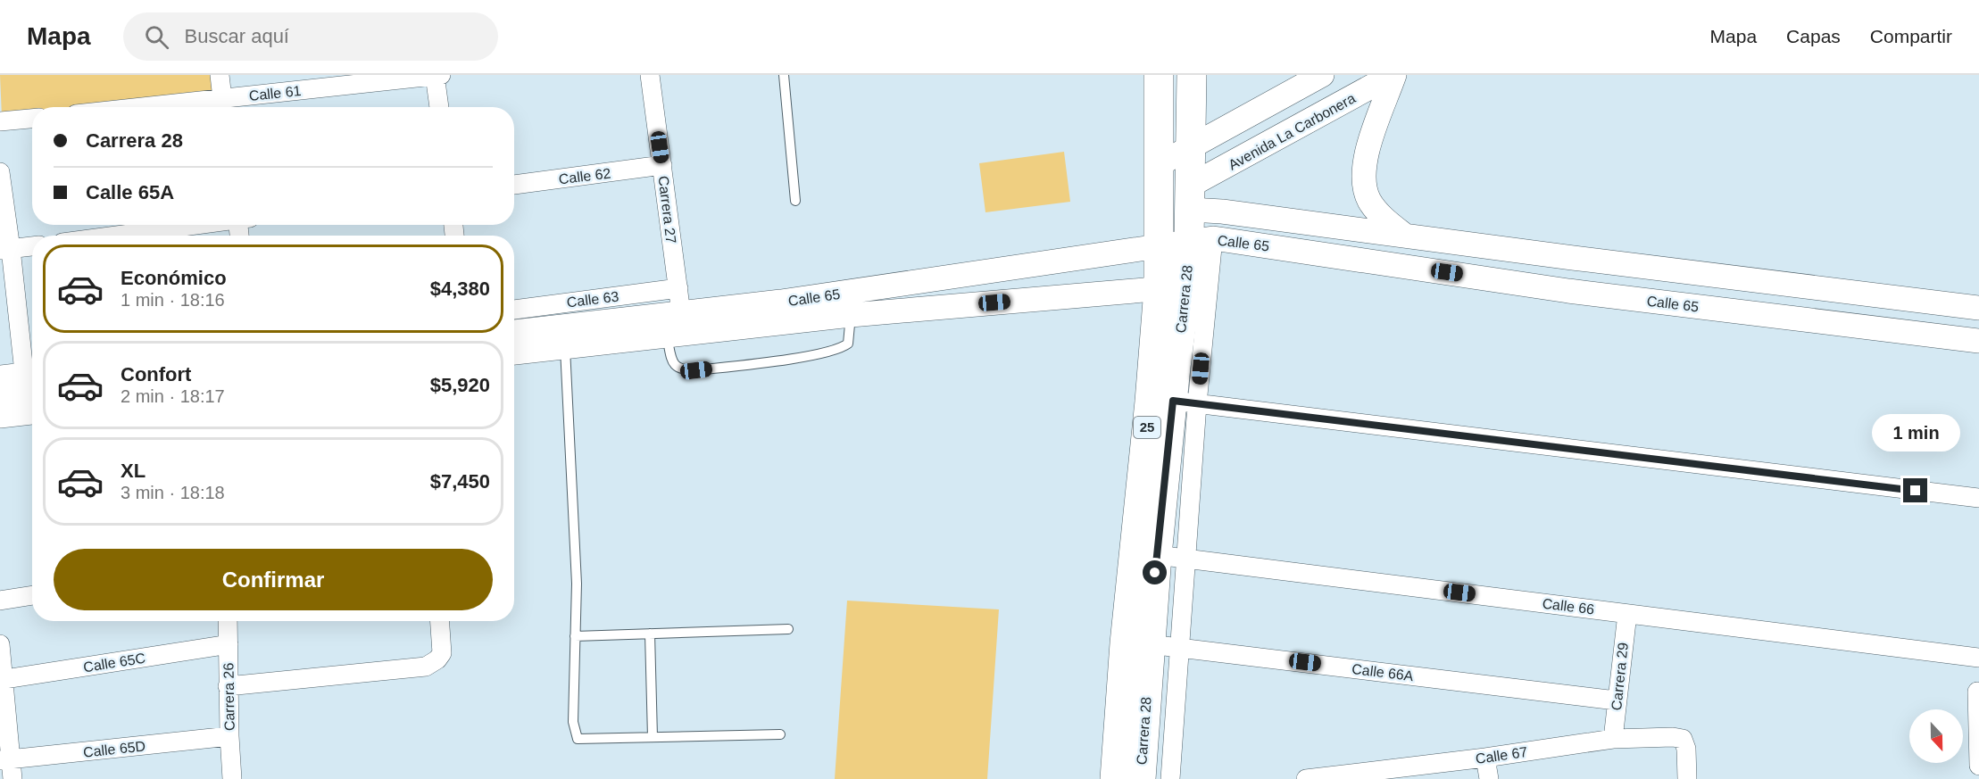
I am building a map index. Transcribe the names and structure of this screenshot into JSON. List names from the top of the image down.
{
  "streets": {
    "main road": ["Carrera 28", "25"],
    "street": [
      "Calle 61",
      "Avenida La Carbonera",
      "Calle 62",
      "Carrera 27",
      "Calle 65",
      "Calle 63",
      "Calle 66",
      "Calle 65C",
      "Calle 66A",
      "Carrera 29",
      "Carrera 26",
      "Calle 65D",
      "Calle 67"
    ]
  },
  "crossings": [
    ["Avenida La Carbonera", "Calle 65"],
    ["Avenida La Carbonera", "Carrera 28"],
    ["Calle 62", "Carrera 27"],
    ["Carrera 27", "Calle 65"],
    ["Carrera 27", "Calle 63"],
    ["Calle 65", "Carrera 28"],
    ["Carrera 28", "Calle 66"],
    ["Carrera 28", "Calle 66A"],
    ["Calle 66", "Carrera 29"],
    ["Calle 65C", "Carrera 26"],
    ["Calle 66A", "Carrera 29"],
    ["Carrera 29", "Calle 67"],
    ["Carrera 26", "Calle 65D"]
  ],
  "north": "bottom",
  "page": {
    "header": "Mapa",
    "search": "Buscar aquí",
    "nav": ["Mapa", "Capas", "Compartir"],
    "banner": ["Carrera 28", "Calle 65A"],
    "list": [
      {
        "name": "Económico",
        "note": "1 min · 18:16",
        "value": "$4,380"
      },
      {
        "name": "Confort",
        "note": "2 min · 18:17",
        "value": "$5,920"
      },
      {
        "name": "XL",
        "note": "3 min · 18:18",
        "value": "$7,450"
      }
    ],
    "bubble": "1 min",
    "buttons": "Confirmar"
  }
}
